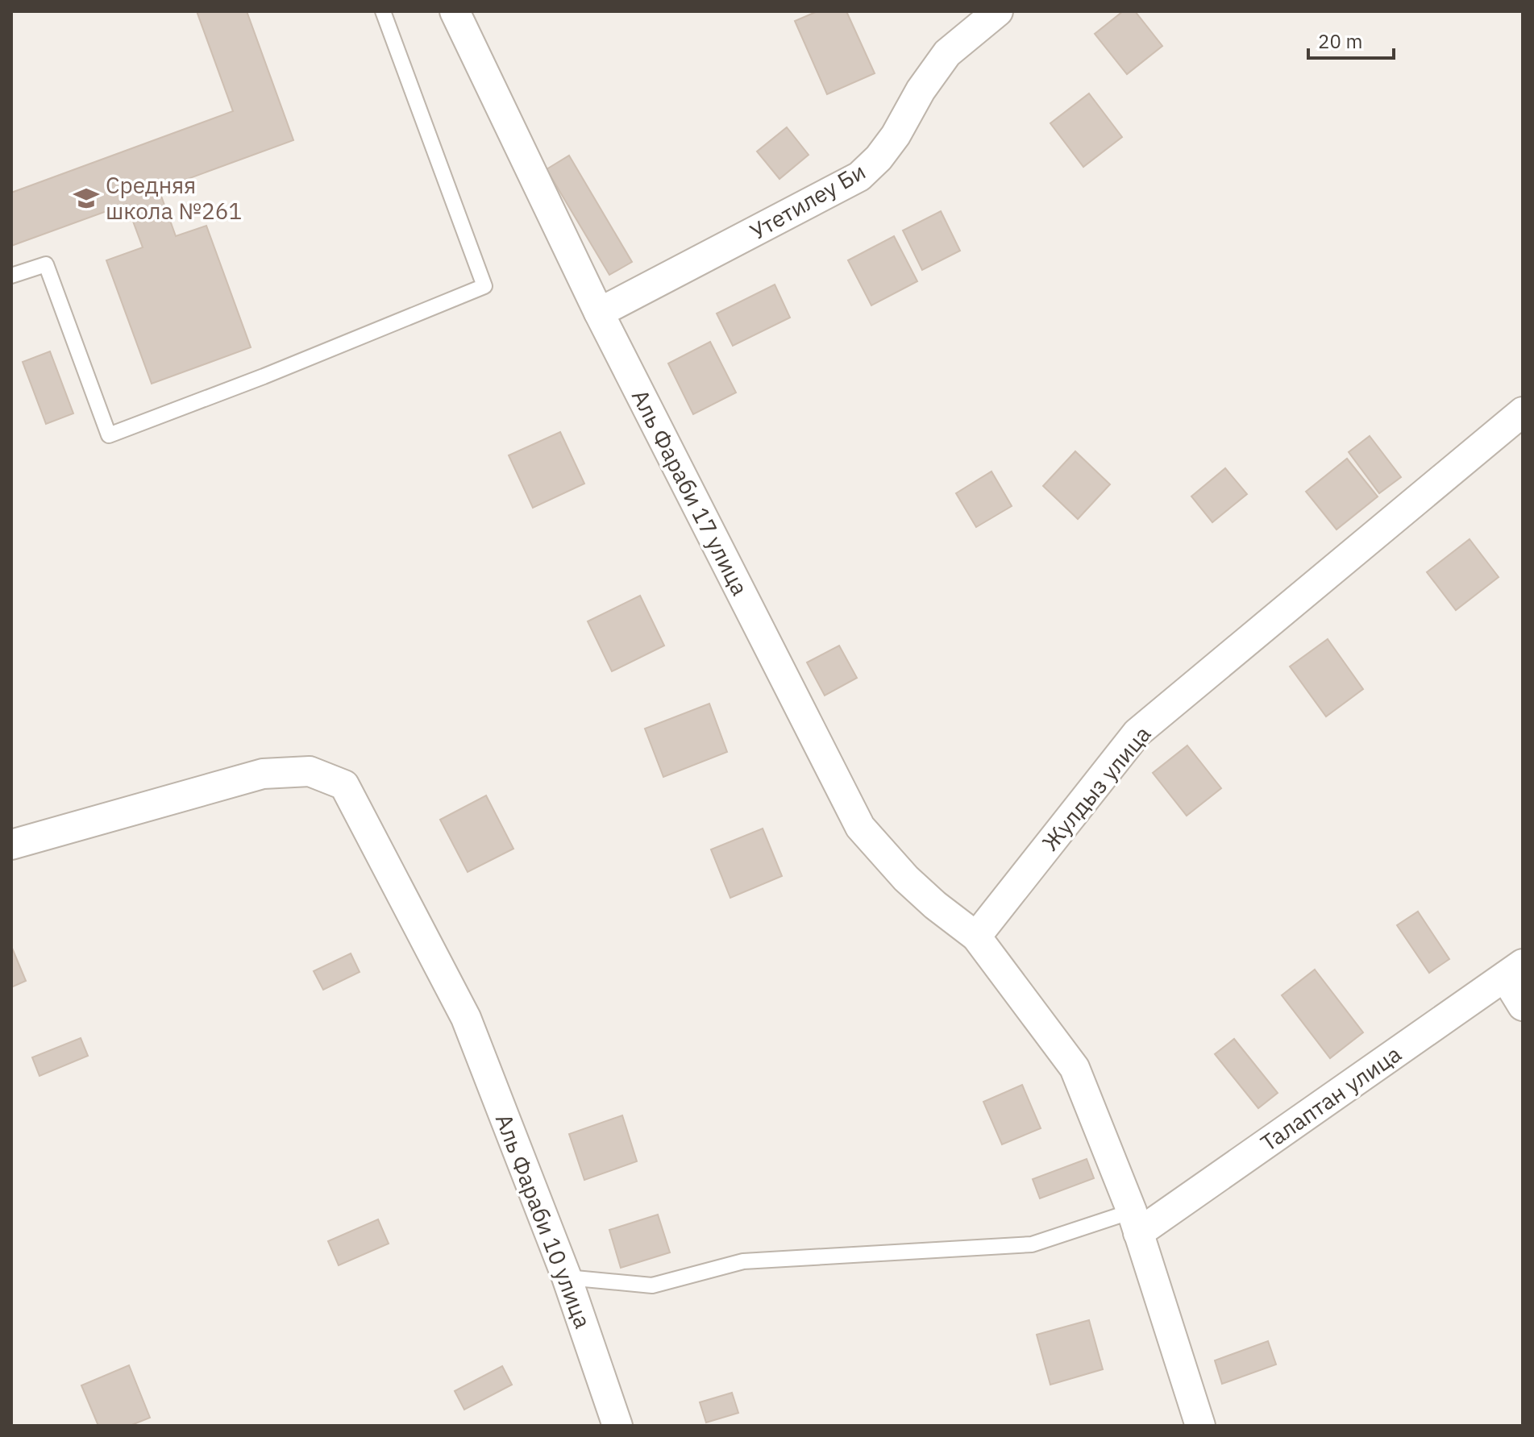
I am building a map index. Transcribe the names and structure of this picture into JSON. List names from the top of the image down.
{
  "streets": {
    "street": [
      "Утетилеу Би",
      "Аль Фараби 17 улица",
      "Жулдыз улица",
      "Талаптан улица",
      "Аль Фараби 10 улица"
    ]
  },
  "crossings": [
    ["Утетилеу Би", "Аль Фараби 17 улица"],
    ["Аль Фараби 17 улица", "Жулдыз улица"]
  ],
  "places": {
    "school or university": ["Средняя школа №261"]
  },
  "scale_bar": "20 m"
}
